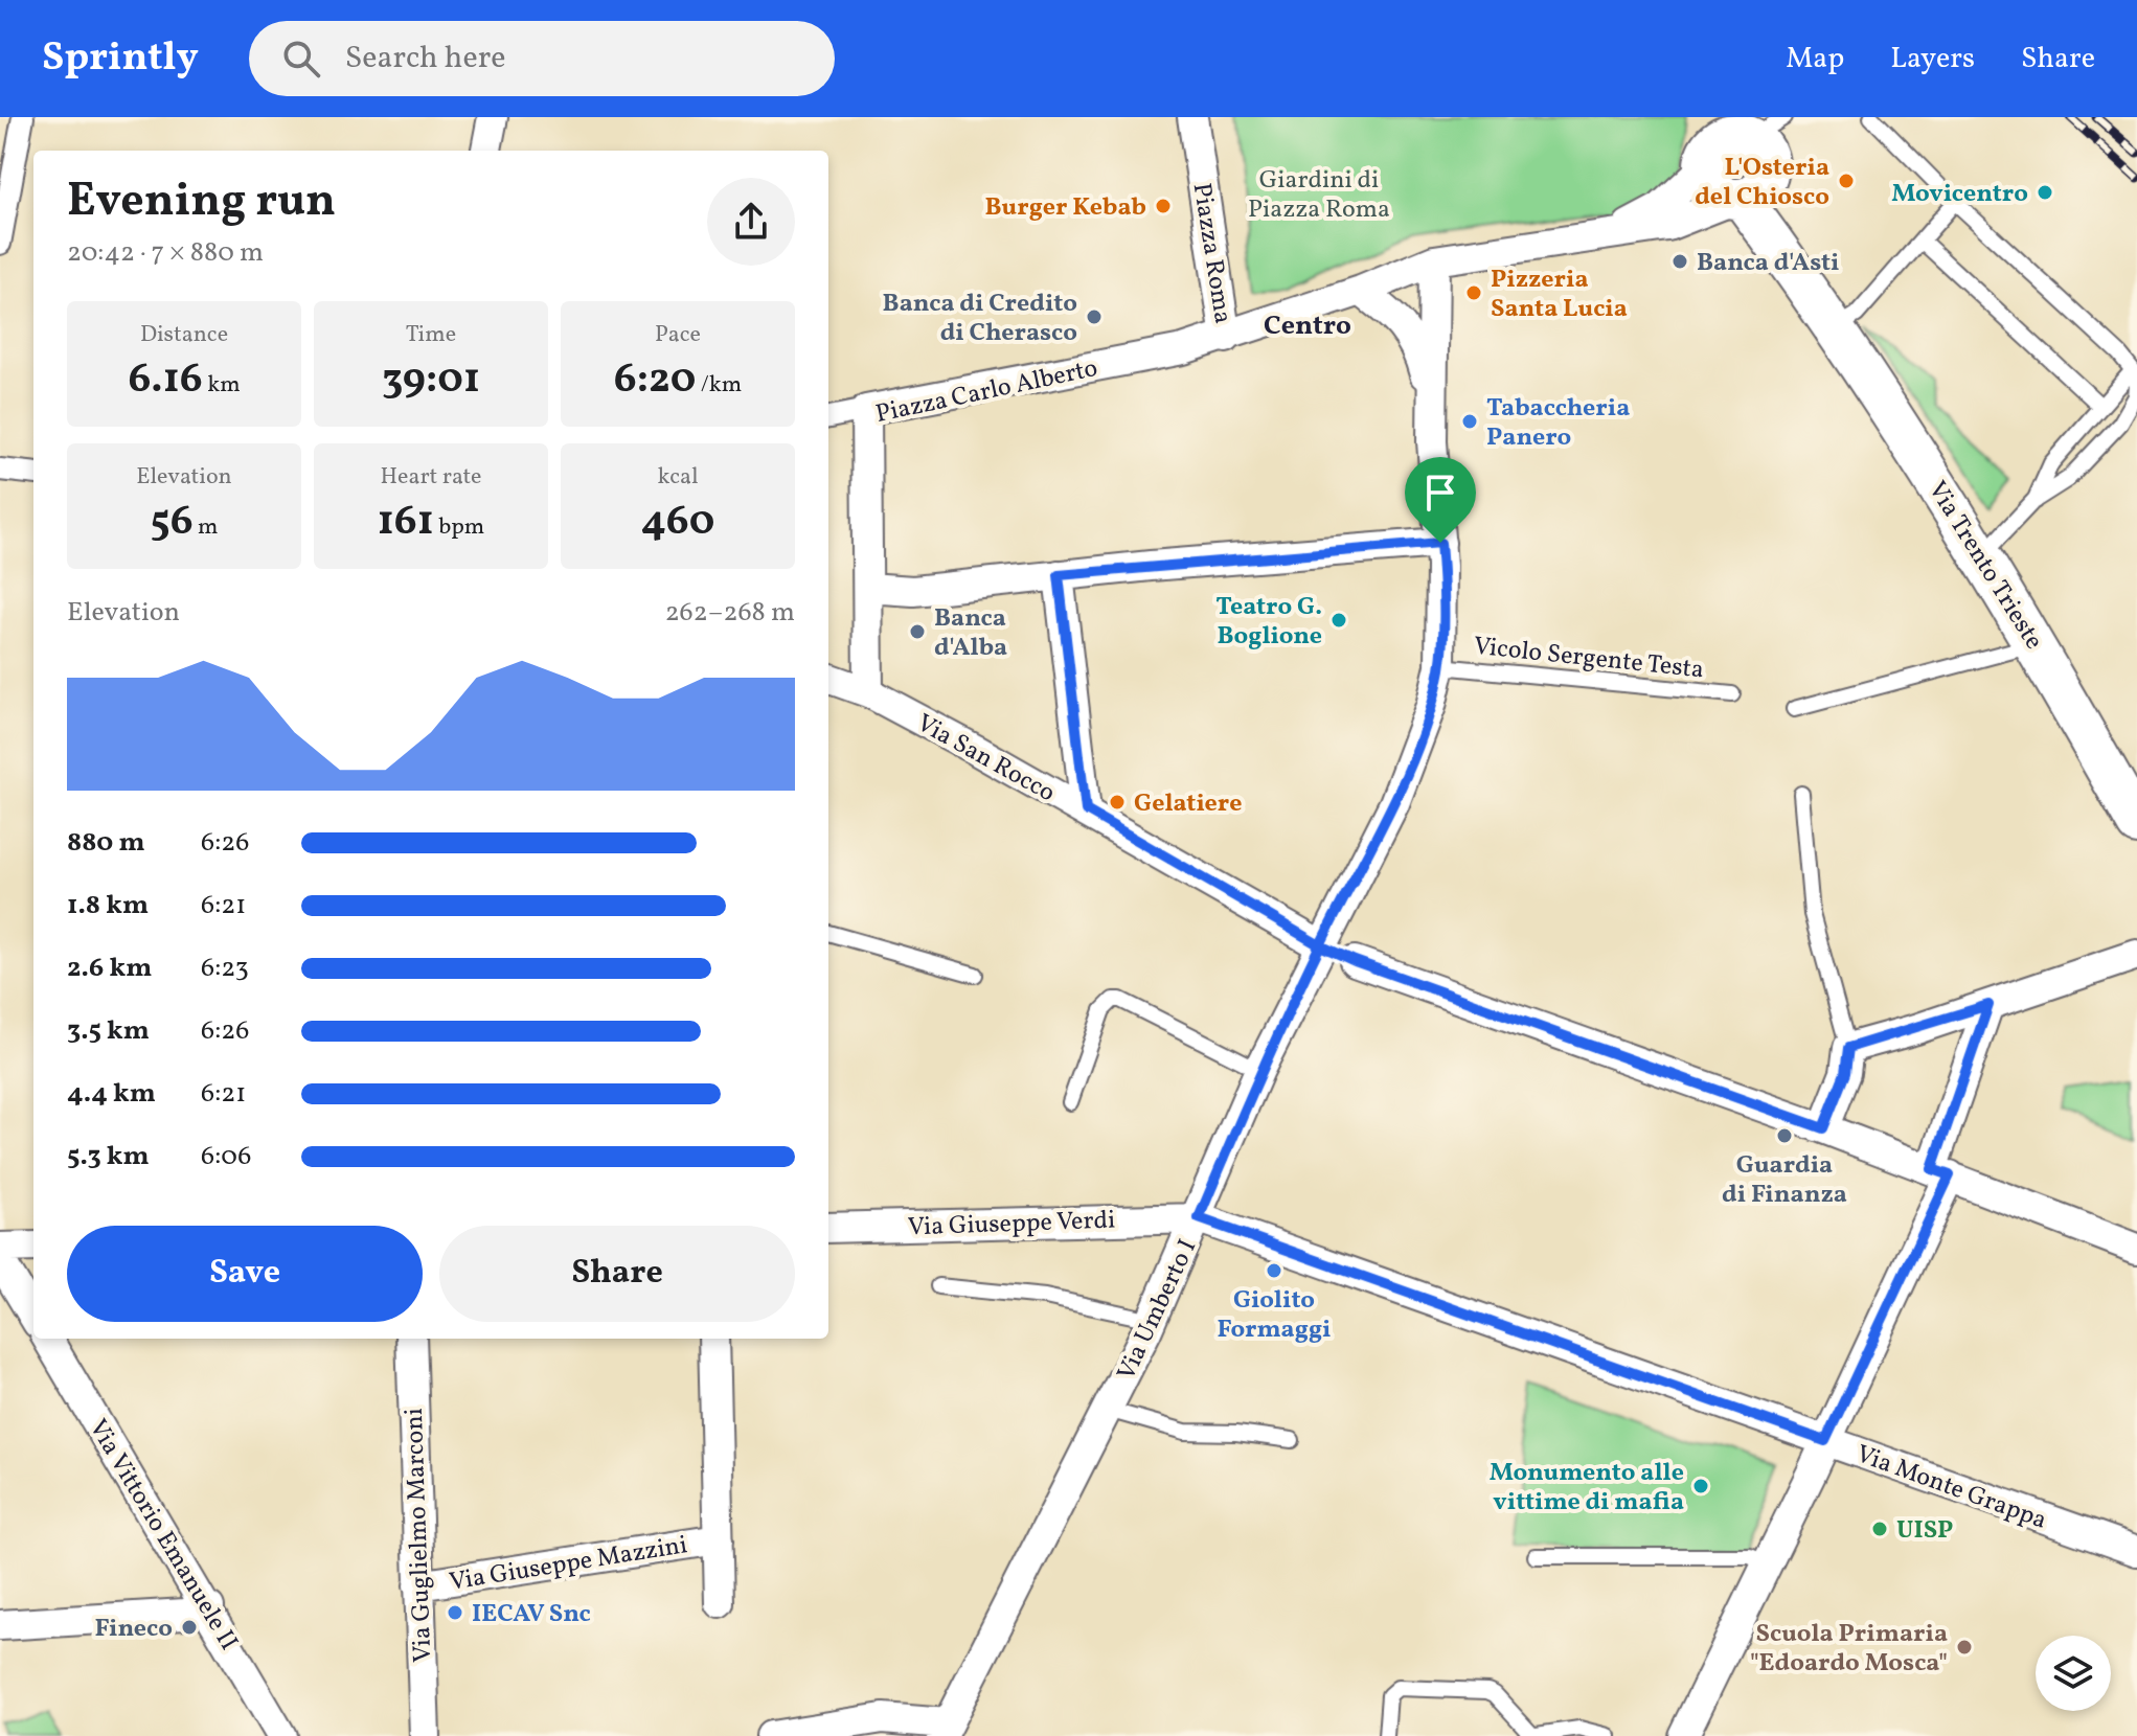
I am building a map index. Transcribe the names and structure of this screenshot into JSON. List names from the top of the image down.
{
  "streets": {
    "main road": ["Via Trento Trieste"],
    "street": [
      "Piazza Roma",
      "Piazza Carlo Alberto",
      "Via San Rocco",
      "Via Giuseppe Verdi",
      "Via Umberto I",
      "Via Monte Grappa",
      "Via Vittorio Emanuele II",
      "Via Guglielmo Marconi",
      "Via Giuseppe Mazzini"
    ],
    "lane": ["Vicolo Sergente Testa"]
  },
  "crossings": [
    ["Piazza Roma", "Piazza Carlo Alberto"],
    ["Piazza Roma", "Via Trento Trieste"],
    ["Piazza Carlo Alberto", "Via San Rocco"],
    ["Vicolo Sergente Testa", "Via Umberto I"],
    ["Via San Rocco", "Via Umberto I"],
    ["Via Giuseppe Verdi", "Via Umberto I"],
    ["Via Giuseppe Verdi", "Via Monte Grappa"],
    ["Via Umberto I", "Via Monte Grappa"],
    ["Via Guglielmo Marconi", "Via Giuseppe Mazzini"]
  ],
  "districts": ["Centro"],
  "parks": ["Giardini di Piazza Roma"],
  "places": [
    "L'Osteria del Chiosco",
    "Movicentro",
    "Burger Kebab",
    "Banca d'Asti",
    "Pizzeria Santa Lucia",
    "Banca di Credito di Cherasco",
    "Tabaccheria Panero",
    "Teatro G. Boglione",
    "Banca d'Alba",
    "Gelatiere",
    "Guardia di Finanza",
    "Giolito Formaggi",
    "Monumento alle vittime di mafia",
    "UISP",
    "IECAV Snc",
    "Fineco",
    "Scuola Primaria \"Edoardo Mosca\""
  ],
  "page": {
    "header": "Sprintly",
    "search": "Search here",
    "nav": ["Map", "Layers", "Share"],
    "heading": ["Evening run", "20:42 · 7 × 880 m"],
    "stats": [
      ["Distance", "6.16 km"],
      ["Time", "39:01"],
      ["Pace", "6:20 /km"],
      ["Elevation", "56 m"],
      ["Heart rate", "161 bpm"],
      ["kcal", "460"]
    ],
    "chart": ["Elevation", "262–268 m"],
    "list": [
      {
        "name": "880 m",
        "note": "6:26"
      },
      {
        "name": "1.8 km",
        "note": "6:21"
      },
      {
        "name": "2.6 km",
        "note": "6:23"
      },
      {
        "name": "3.5 km",
        "note": "6:26"
      },
      {
        "name": "4.4 km",
        "note": "6:21"
      },
      {
        "name": "5.3 km",
        "note": "6:06"
      }
    ],
    "buttons": ["Save", "Share"]
  }
}
